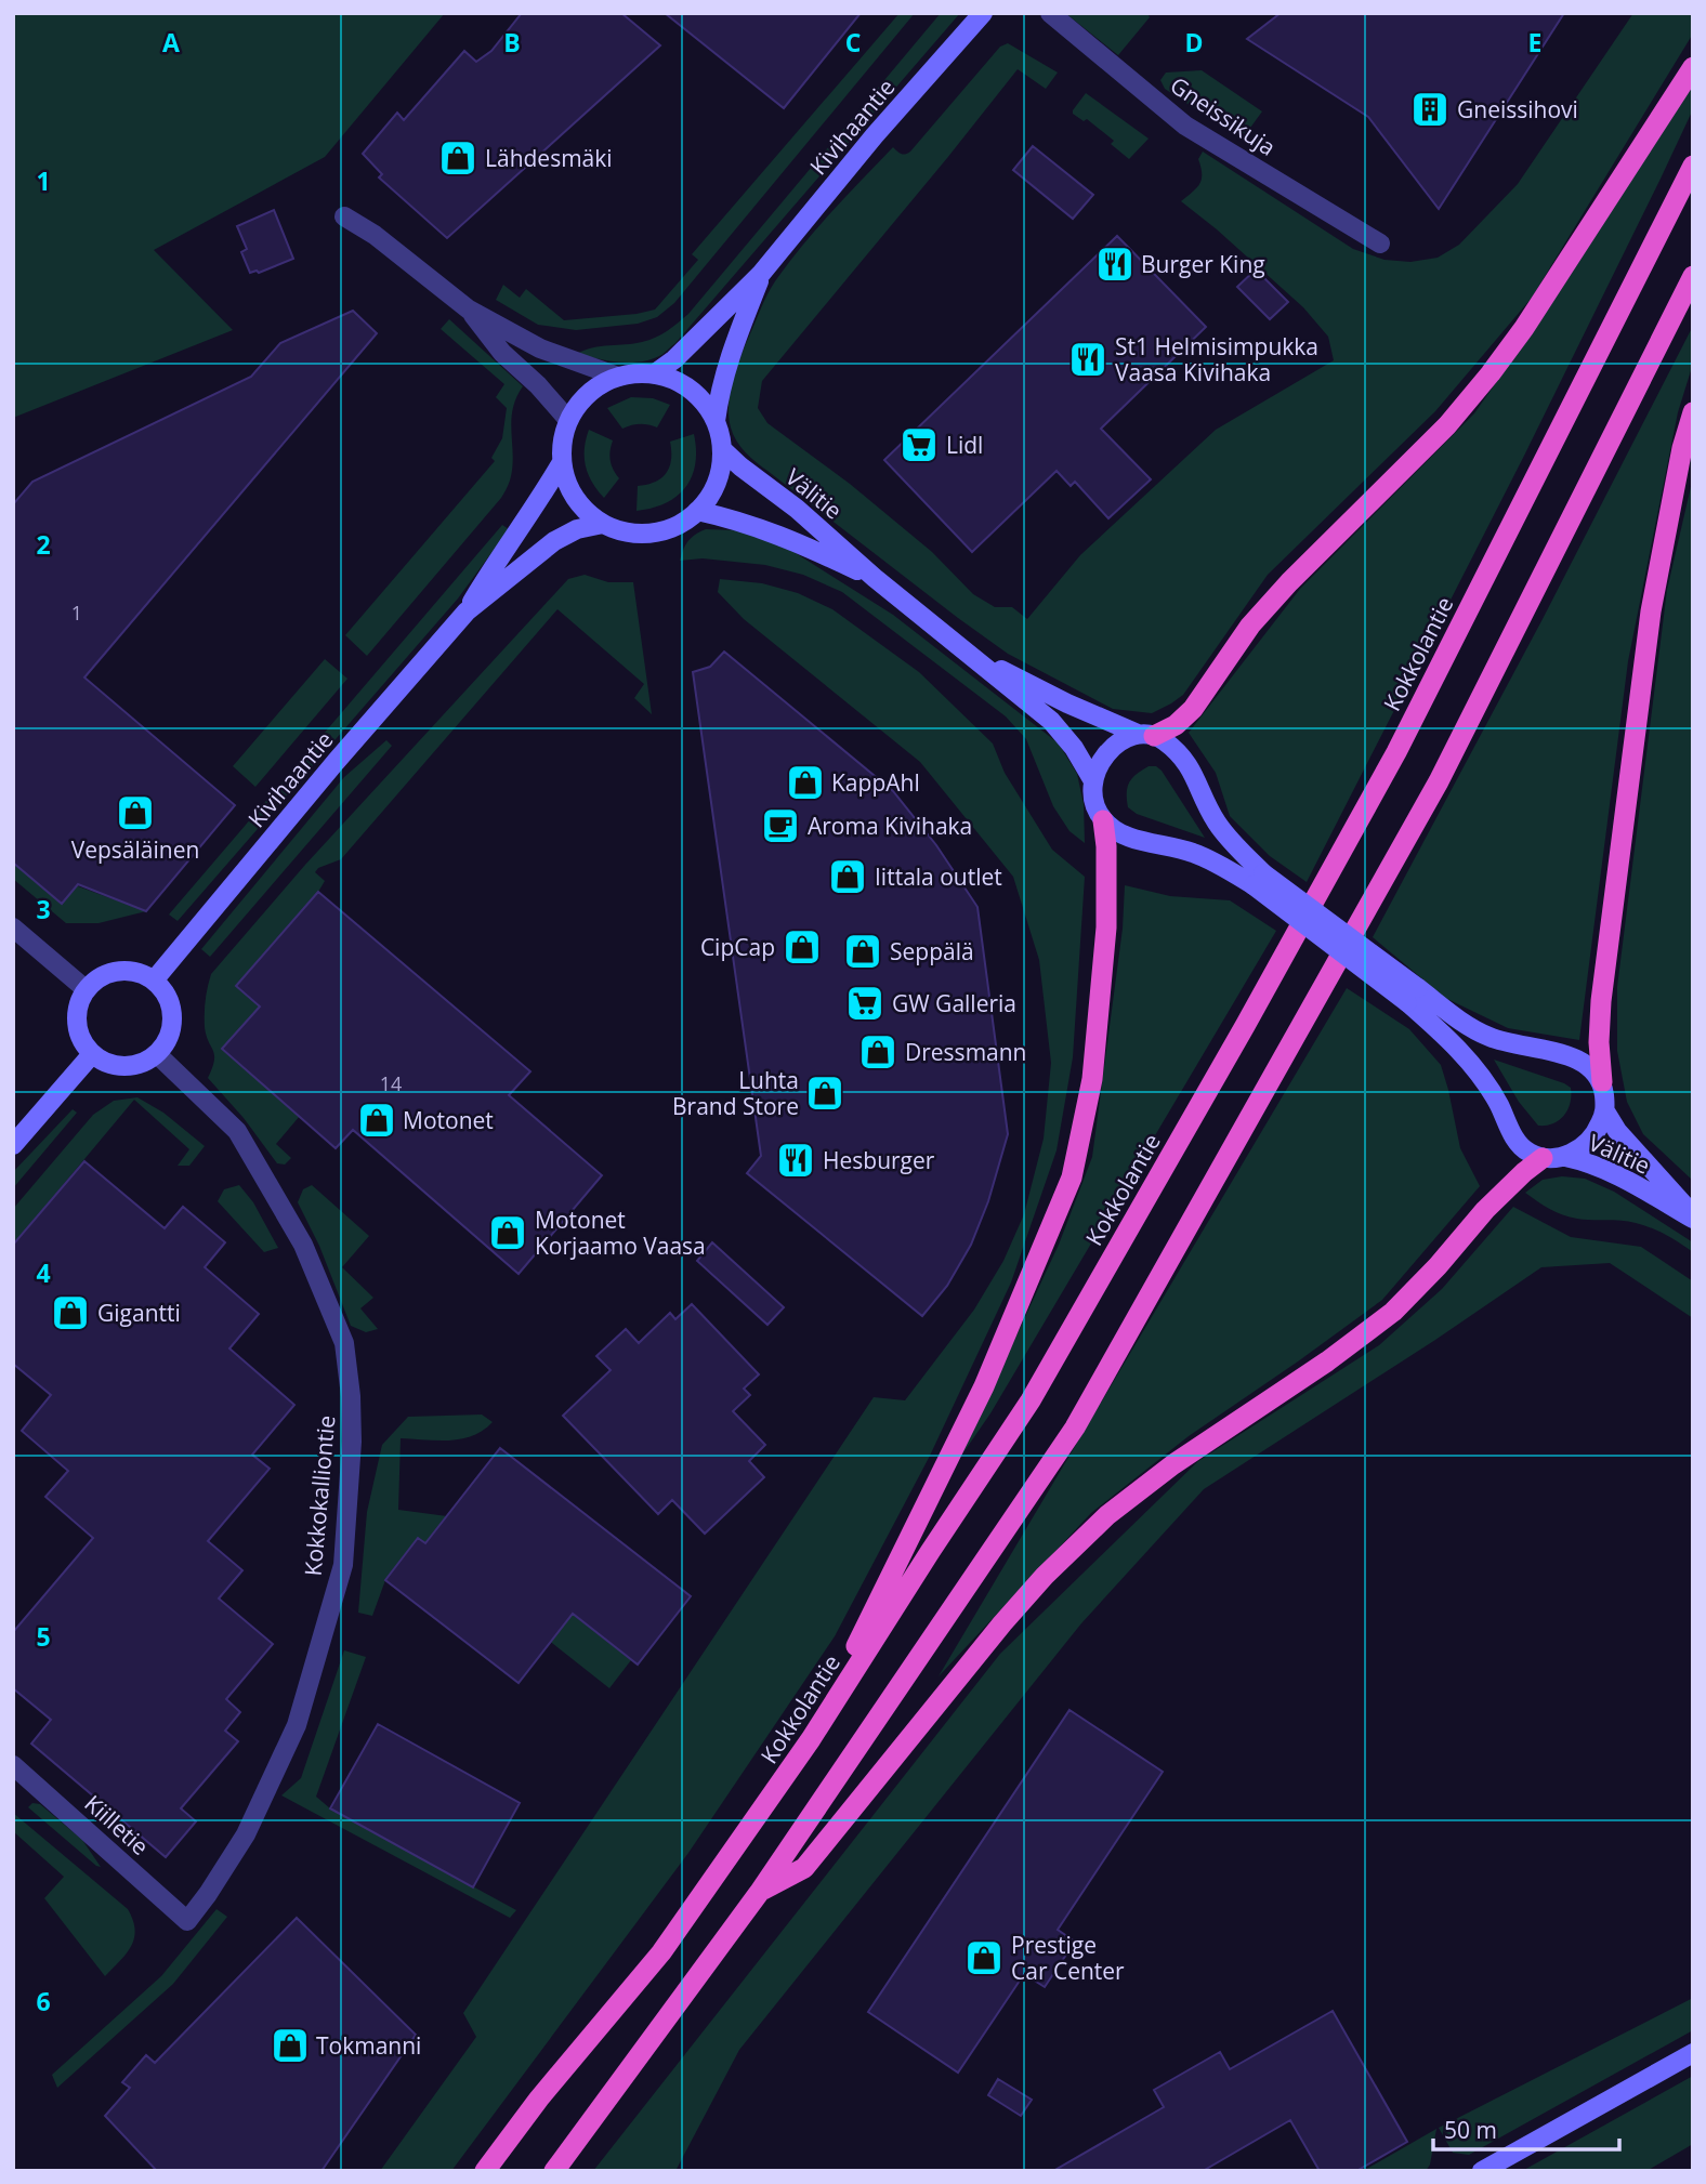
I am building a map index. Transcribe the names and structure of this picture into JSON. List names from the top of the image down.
{
  "streets": {
    "highway": ["Kokkolantie"],
    "main road": ["Kivihaantie", "Välitie"],
    "street": ["Gneissikuja", "Kokkokalliontie", "Kiilletie"]
  },
  "crossings": [
    ["Kivihaantie", "Välitie"],
    ["Kivihaantie", "Kokkokalliontie"],
    ["Kokkokalliontie", "Kiilletie"]
  ],
  "places": {
    "building": ["Gneissihovi"],
    "shop": [
      "Lähdesmäki",
      "KappAhl",
      "Vepsäläinen",
      "Iittala outlet",
      "CipCap",
      "Seppälä",
      "Dressmann",
      "Luhta Brand Store",
      "Motonet",
      "Motonet Korjaamo Vaasa",
      "Gigantti",
      "Prestige Car Center",
      "Tokmanni"
    ],
    "restaurant": ["Burger King", "St1 Helmisimpukka Vaasa Kivihaka", "Hesburger"],
    "supermarket": ["Lidl", "GW Galleria"],
    "cafe": ["Aroma Kivihaka"]
  },
  "house_numbers": ["1", "14"],
  "scale_bar": "50 m",
  "grid": {
    "columns": [
      "A",
      "B",
      "C",
      "D",
      "E"
    ],
    "rows": [
      "1",
      "2",
      "3",
      "4",
      "5",
      "6"
    ]
  }
}
